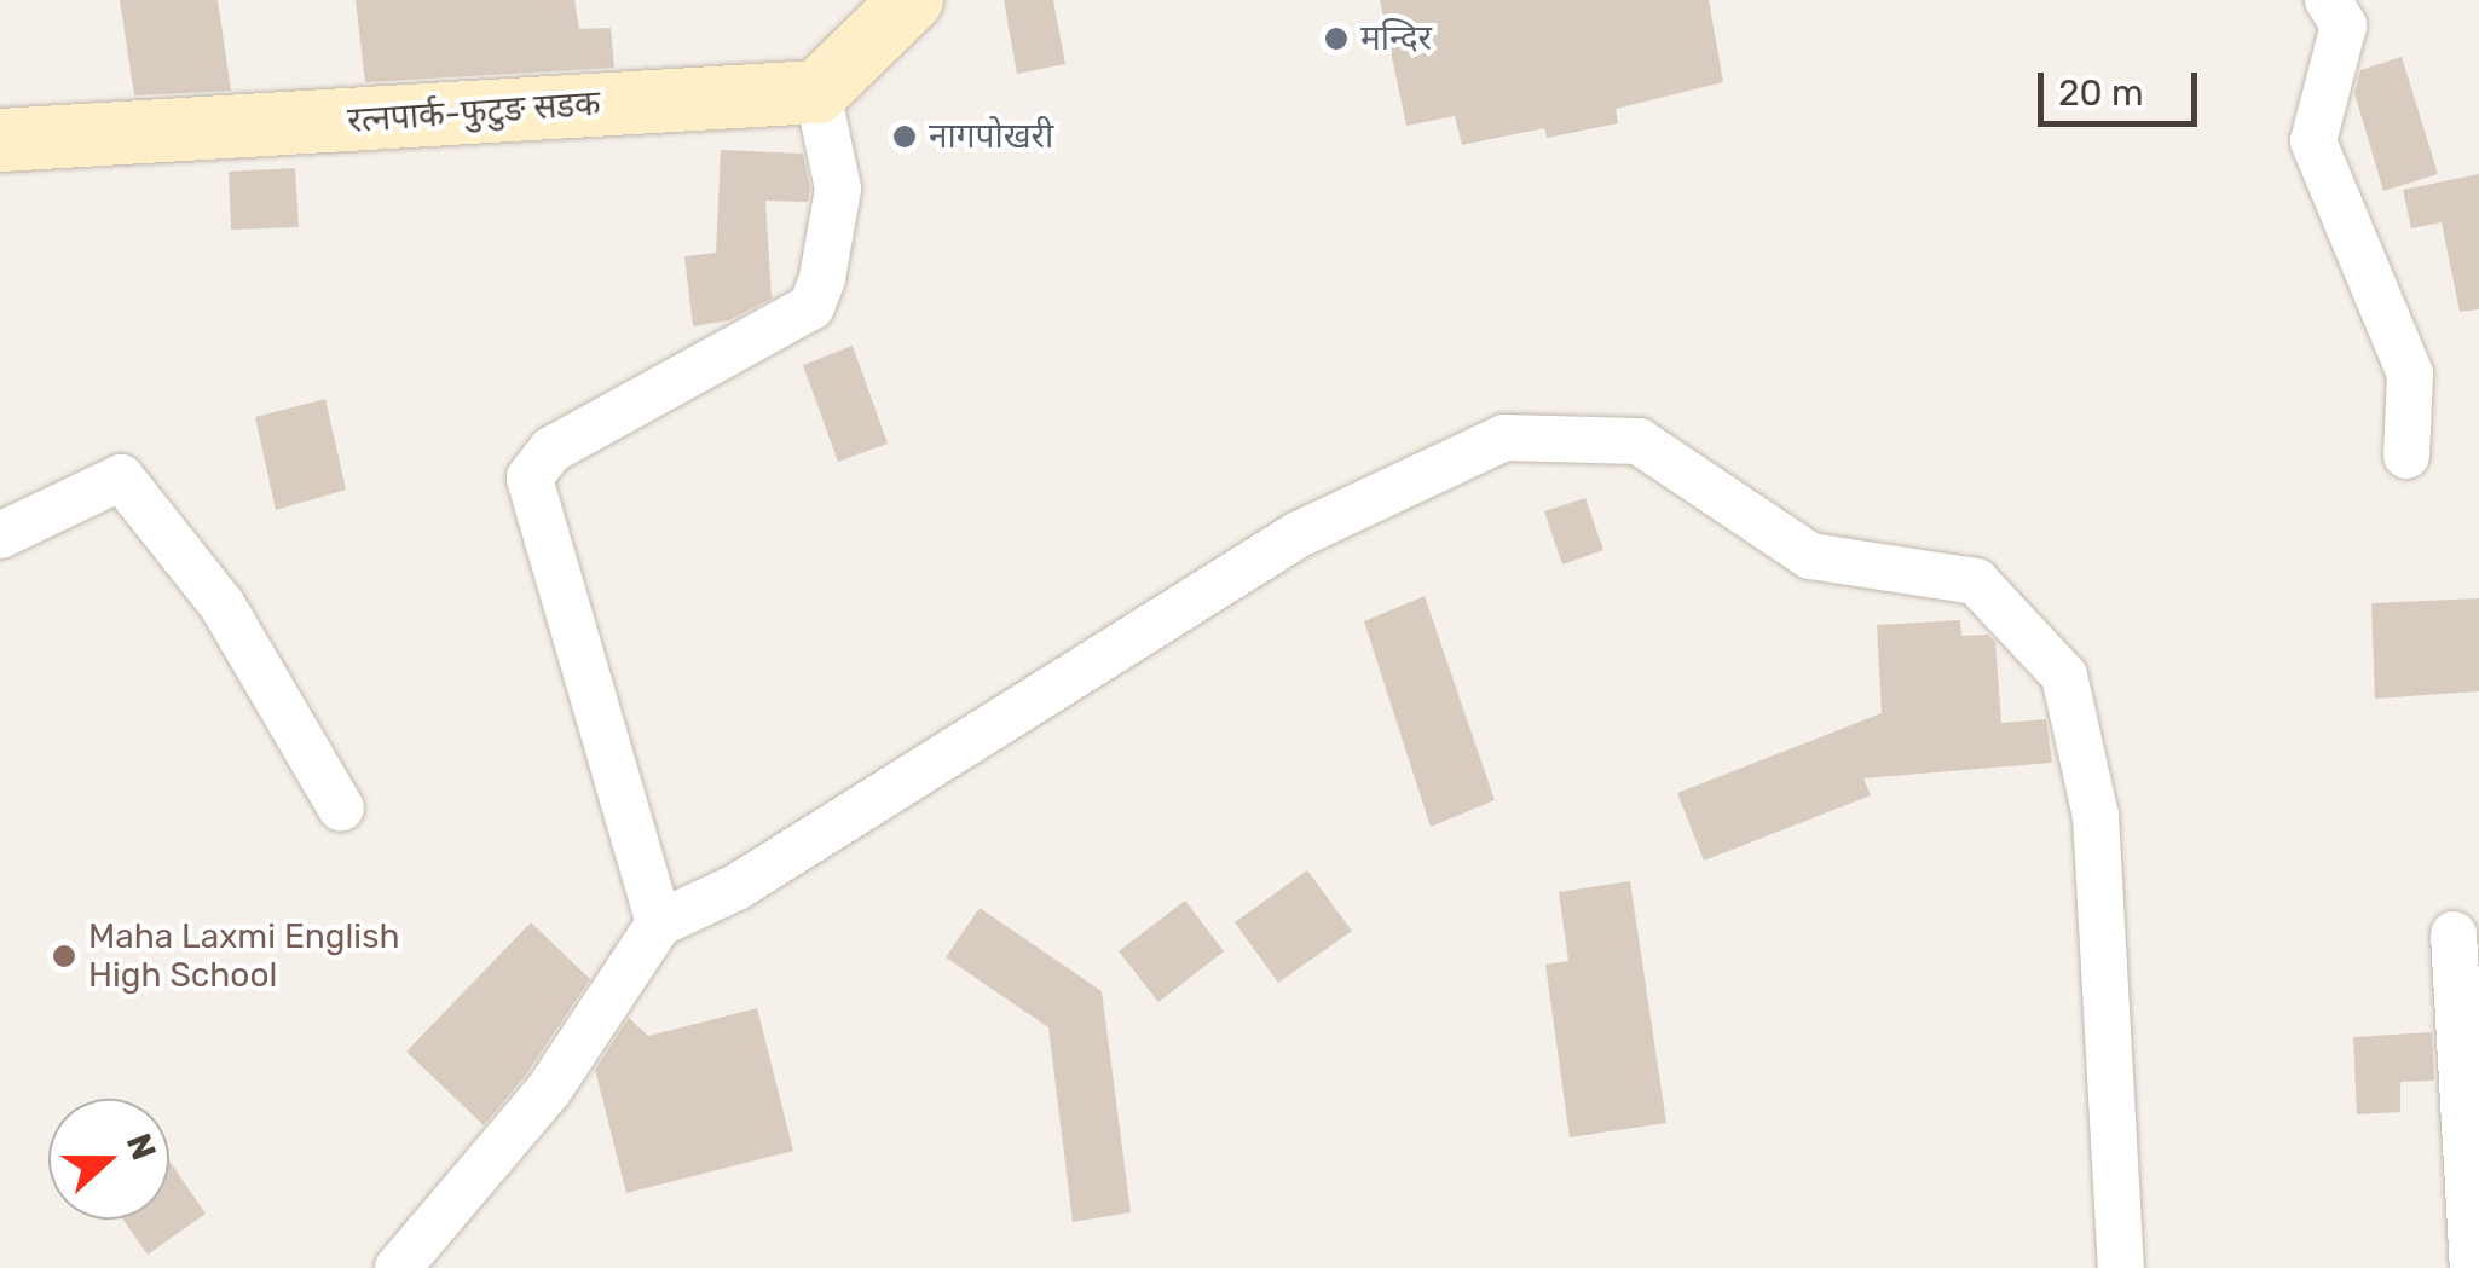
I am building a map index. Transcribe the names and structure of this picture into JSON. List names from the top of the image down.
{
  "streets": {
    "street": ["रत्नपार्क-फुटुङ सडक"]
  },
  "places": ["मन्दिर", "नागपोखरी", "Maha Laxmi English High School"],
  "scale_bar": "20 m",
  "north": "right"
}
